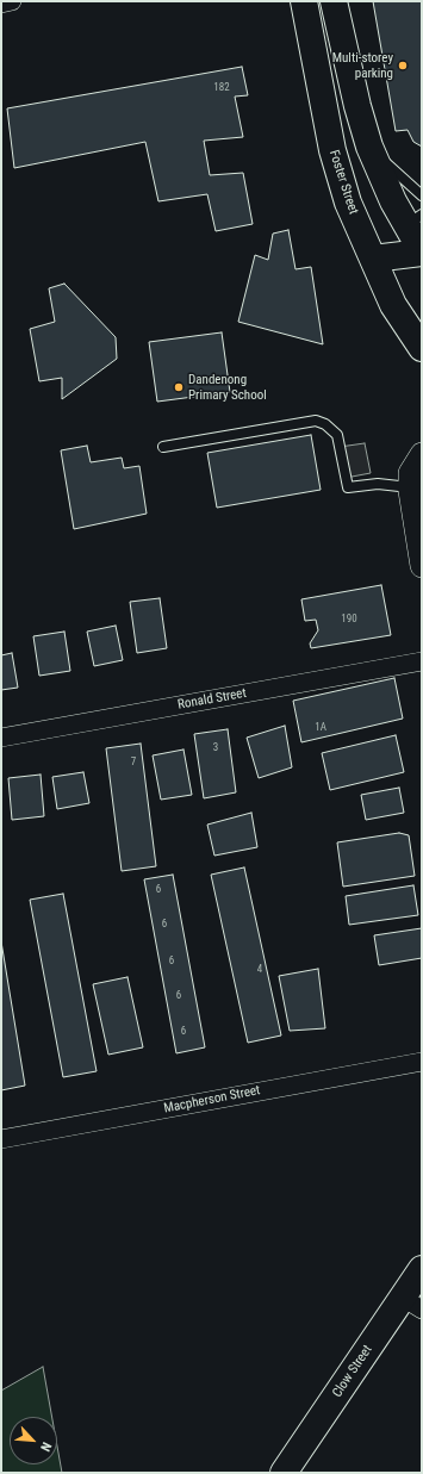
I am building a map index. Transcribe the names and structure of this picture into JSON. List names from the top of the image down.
{
  "streets": {
    "main road": ["Foster Street", "Clow Street"],
    "street": ["Ronald Street", "Macpherson Street"]
  },
  "places": ["Multi-storey parking", "Dandenong Primary School"],
  "house_numbers": [
    "182",
    "190",
    "1A",
    "3",
    "7",
    "6",
    "6",
    "6",
    "4",
    "6",
    "6"
  ],
  "north": "bottom right"
}
